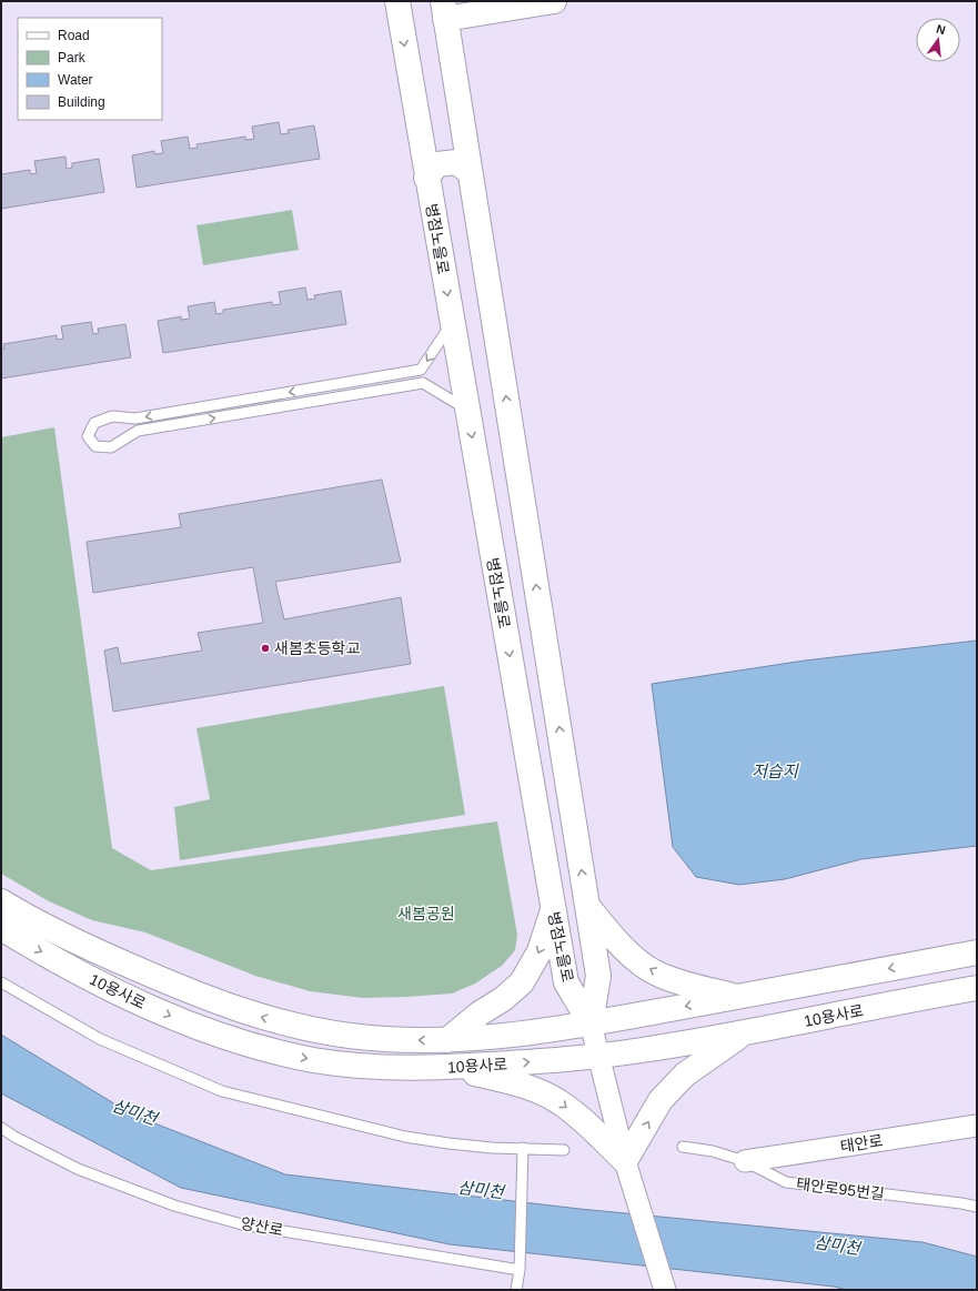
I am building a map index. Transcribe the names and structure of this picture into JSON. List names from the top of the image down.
{
  "streets": {
    "street": ["병점노을로", "10용사로", "태안로"],
    "lane": ["태안로95번길", "양산로"]
  },
  "crossings": [
    ["병점노을로", "10용사로"],
    ["태안로", "태안로95번길"]
  ],
  "water": ["저습지", "삼미천"],
  "parks": ["새봄공원"],
  "places": ["새봄초등학교"],
  "legend": [
    "Road",
    "Park",
    "Water",
    "Building"
  ],
  "north": "top"
}
